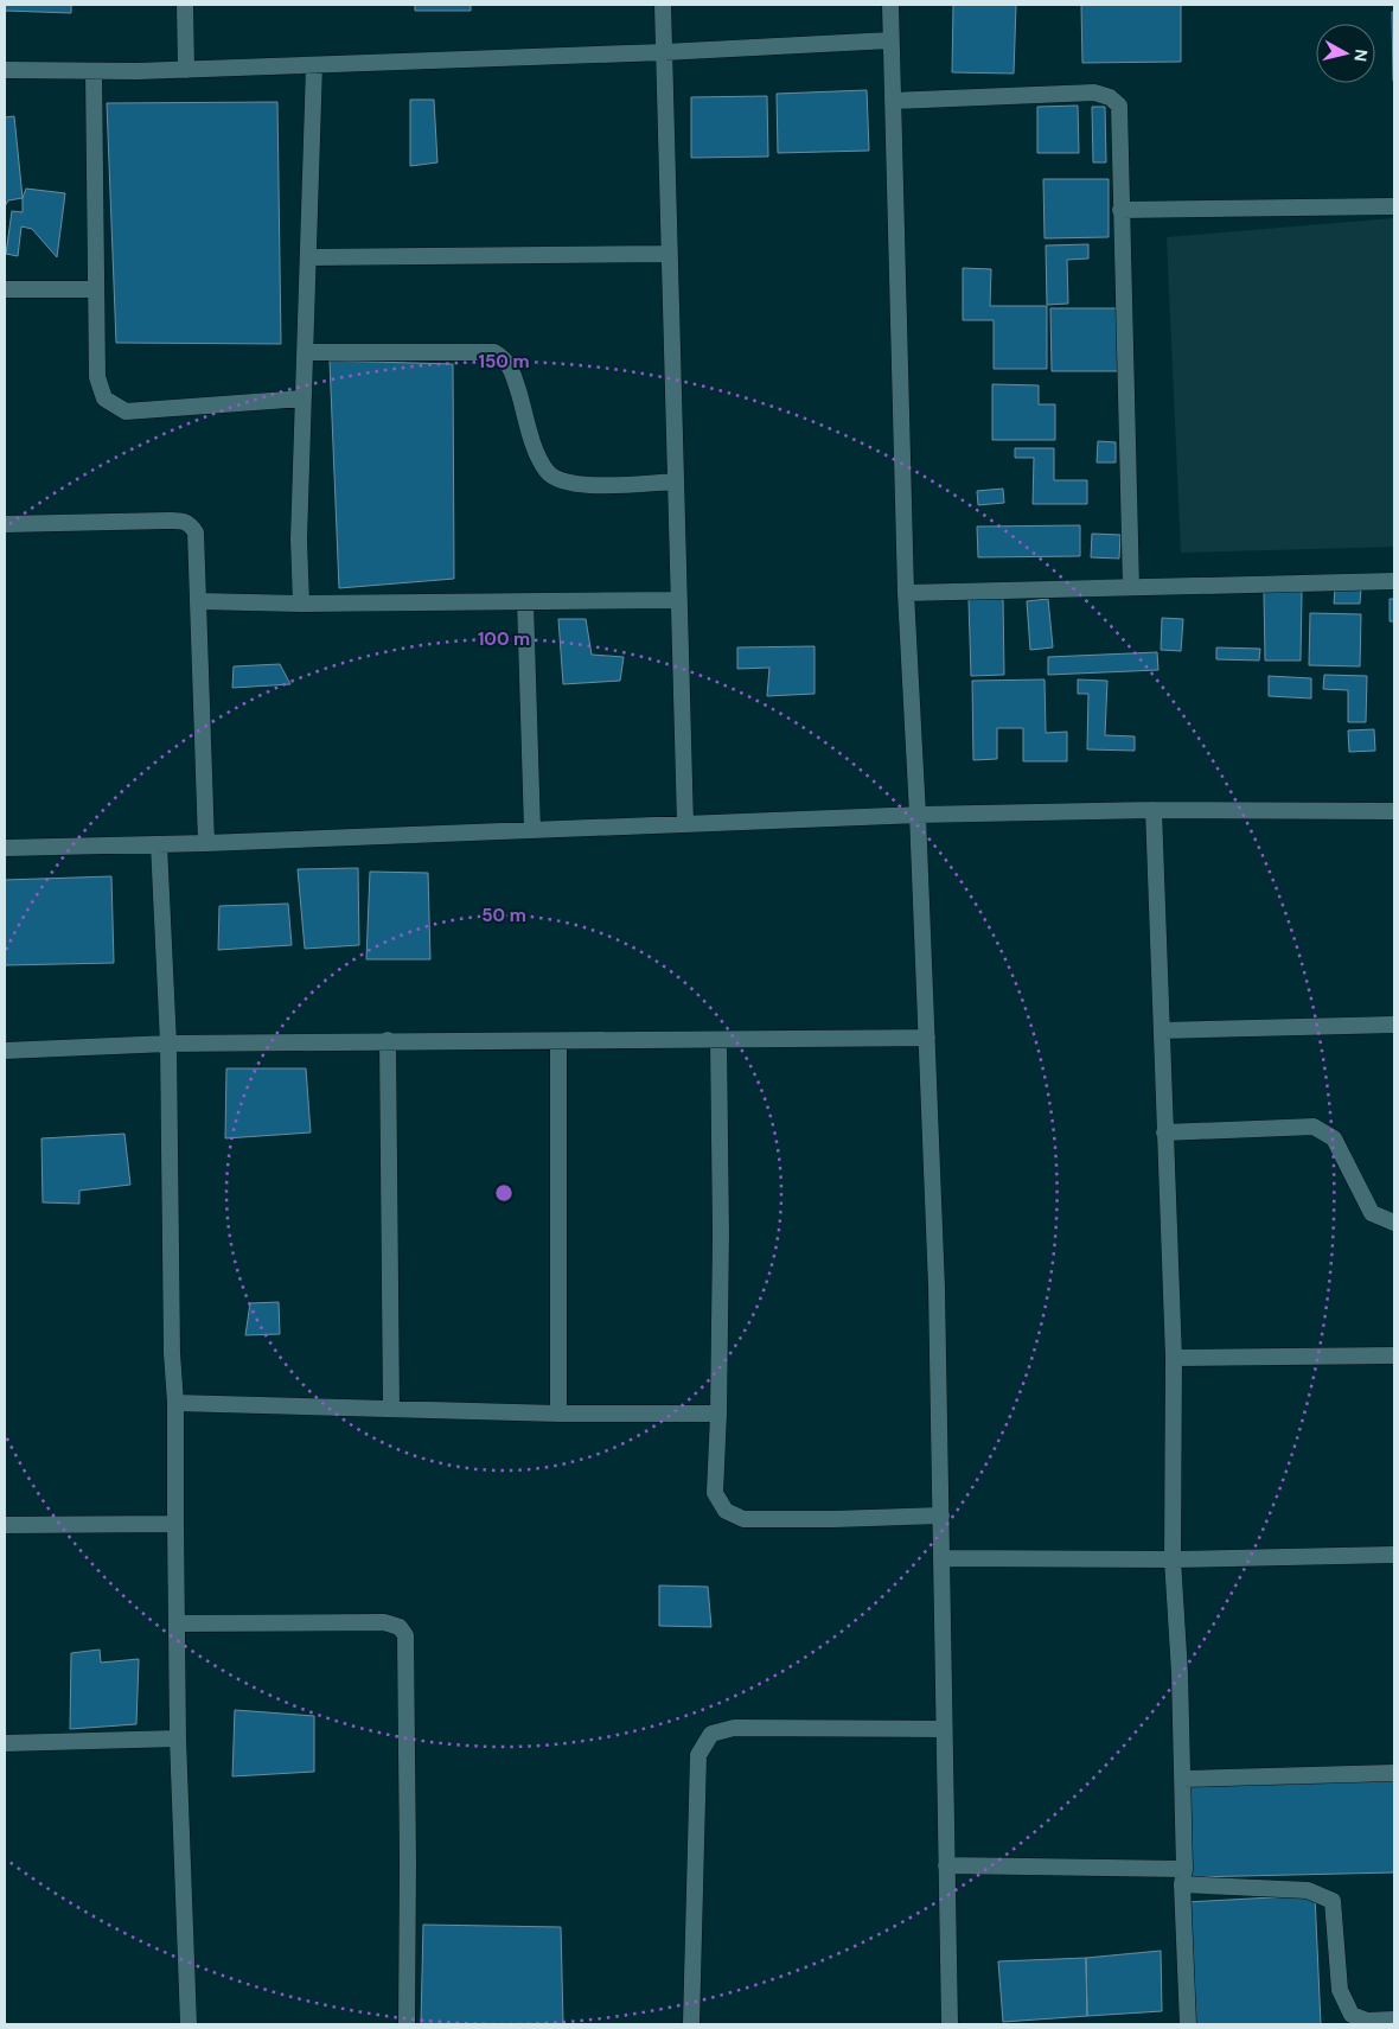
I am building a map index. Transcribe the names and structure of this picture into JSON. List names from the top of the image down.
{
  "north": "right",
  "rings": ["150 m", "100 m", "50 m"]
}
